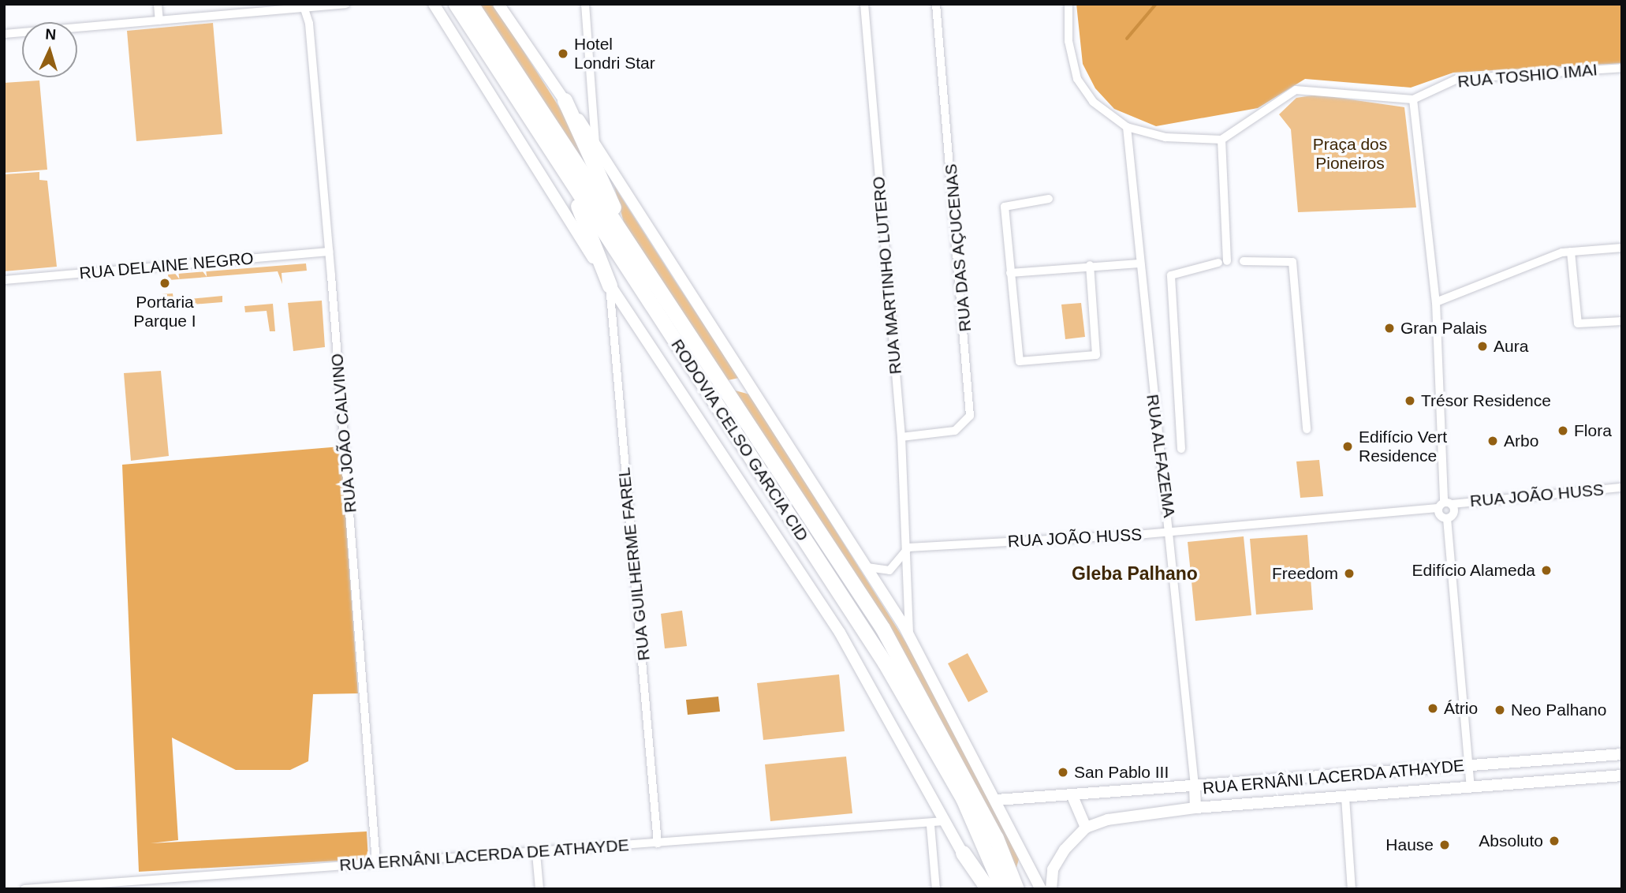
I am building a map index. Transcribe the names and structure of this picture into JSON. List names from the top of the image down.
{
  "streets": {
    "highway": ["RODOVIA CELSO GARCIA CID"],
    "street": [
      "RUA TOSHIO IMAI",
      "RUA DAS AÇUCENAS",
      "RUA DELAINE NEGRO",
      "RUA MARTINHO LUTERO",
      "RUA JOÃO CALVINO",
      "RUA ALFAZEMA",
      "RUA JOÃO HUSS",
      "RUA GUILHERME FAREL",
      "RUA ERNÂNI LACERDA ATHAYDE",
      "RUA ERNÂNI LACERDA DE ATHAYDE"
    ]
  },
  "crossings": [
    ["RUA DAS AÇUCENAS", "RUA MARTINHO LUTERO"],
    ["RUA DELAINE NEGRO", "RUA JOÃO CALVINO"],
    ["RUA MARTINHO LUTERO", "RUA JOÃO HUSS"],
    ["RUA JOÃO CALVINO", "RUA ERNÂNI LACERDA DE ATHAYDE"],
    ["RODOVIA CELSO GARCIA CID", "RUA GUILHERME FAREL"],
    ["RODOVIA CELSO GARCIA CID", "RUA ERNÂNI LACERDA DE ATHAYDE"],
    ["RUA ALFAZEMA", "RUA JOÃO HUSS"],
    ["RUA ALFAZEMA", "RUA ERNÂNI LACERDA ATHAYDE"],
    ["RUA GUILHERME FAREL", "RUA ERNÂNI LACERDA DE ATHAYDE"]
  ],
  "districts": ["Gleba Palhano"],
  "parks": ["Praça dos Pioneiros"],
  "places": [
    "Hotel Londri Star",
    "Portaria Parque I",
    "Gran Palais",
    "Aura",
    "Trésor Residence",
    "Flora",
    "Arbo",
    "Edifício Vert Residence",
    "Edifício Alameda",
    "Freedom",
    "Átrio",
    "Neo Palhano",
    "San Pablo III",
    "Absoluto",
    "Hause"
  ],
  "north": "top"
}
